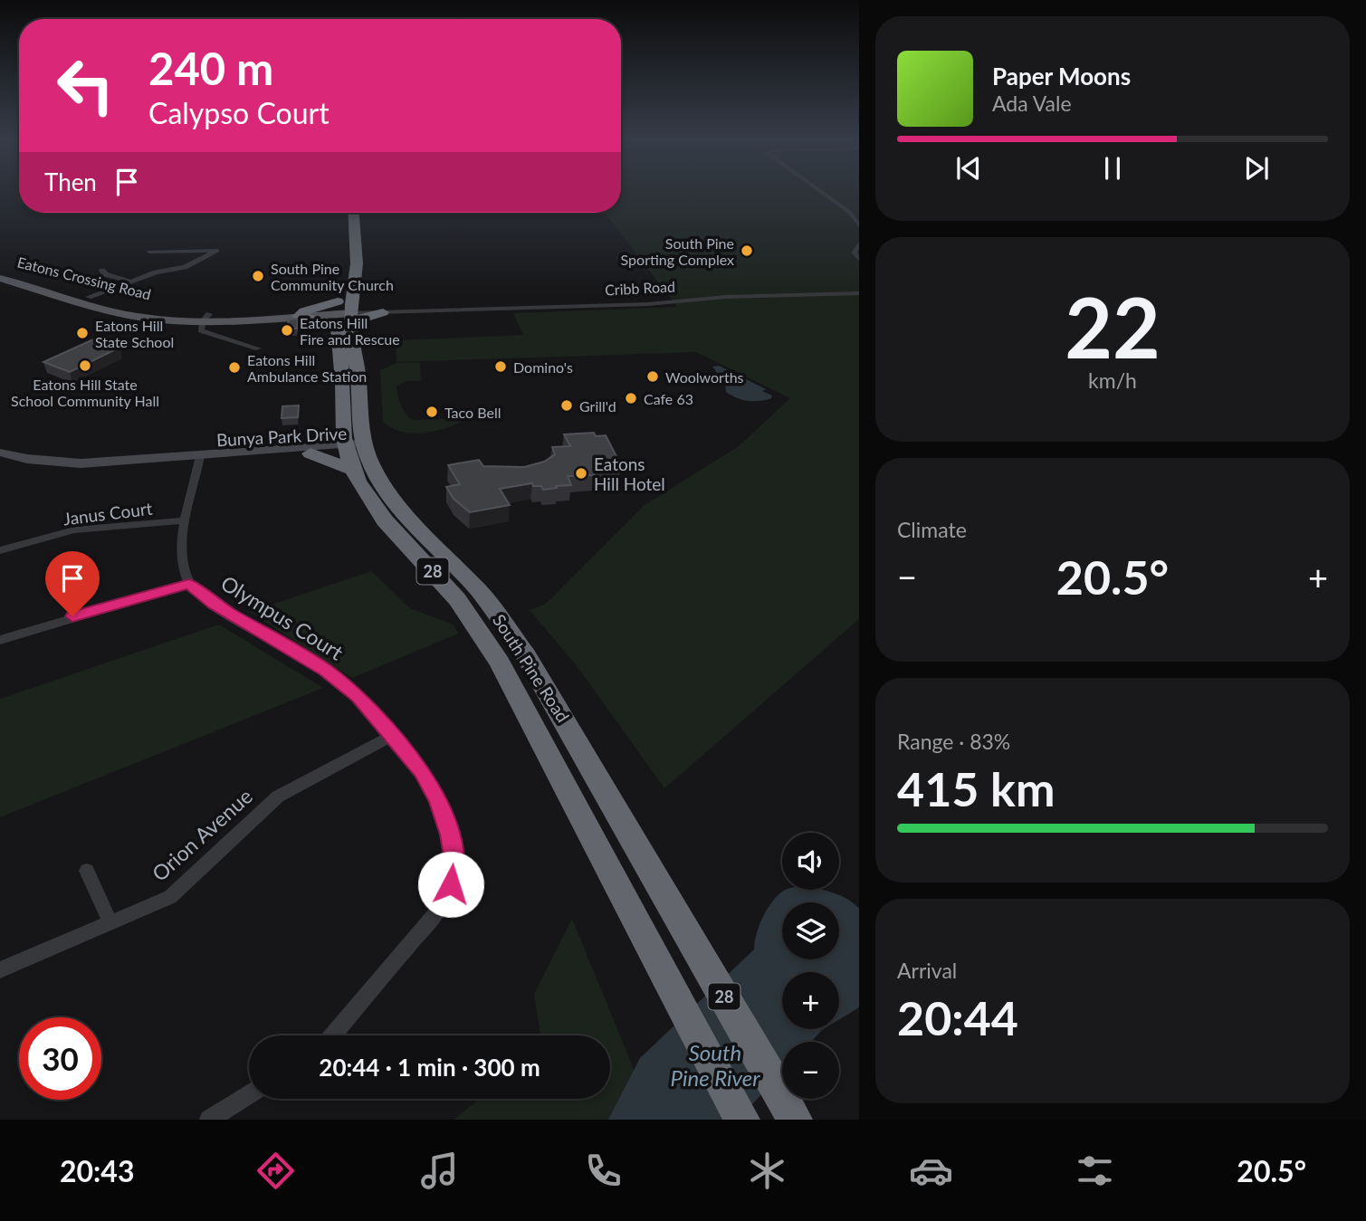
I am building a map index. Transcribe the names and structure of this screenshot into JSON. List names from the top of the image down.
{
  "streets": {
    "highway": ["28", "South Pine Road"],
    "main road": ["Eatons Crossing Road"],
    "street": [
      "Cribb Road",
      "Bunya Park Drive",
      "Janus Court",
      "Olympus Court",
      "Orion Avenue"
    ]
  },
  "crossings": [
    ["Bunya Park Drive", "South Pine Road"],
    ["Olympus Court", "Orion Avenue"]
  ],
  "water": ["South Pine River"],
  "places": [
    "South Pine Sporting Complex",
    "South Pine Community Church",
    "Eatons Hill Fire and Rescue",
    "Eatons Hill State School",
    "Eatons Hill State School Community Hall",
    "Domino's",
    "Eatons Hill Ambulance Station",
    "Woolworths",
    "Cafe 63",
    "Grill'd",
    "Taco Bell",
    "Eatons Hill Hotel"
  ],
  "page": {
    "turn": ["240 m", "Calypso Court"],
    "song": ["Paper Moons", "Ada Vale"],
    "then": "Then",
    "tile": [
      ["22", "km/h"],
      "Climate",
      ["Range · 83%", "415 km"],
      ["Arrival", "20:44"]
    ],
    "heat": ["−", "20.5°", "+"],
    "map_buttons": ["+", "−"],
    "limit": "30",
    "trip": "20:44 · 1 min · 300 m",
    "tabs": ["20:43", "20.5°"]
  }
}
